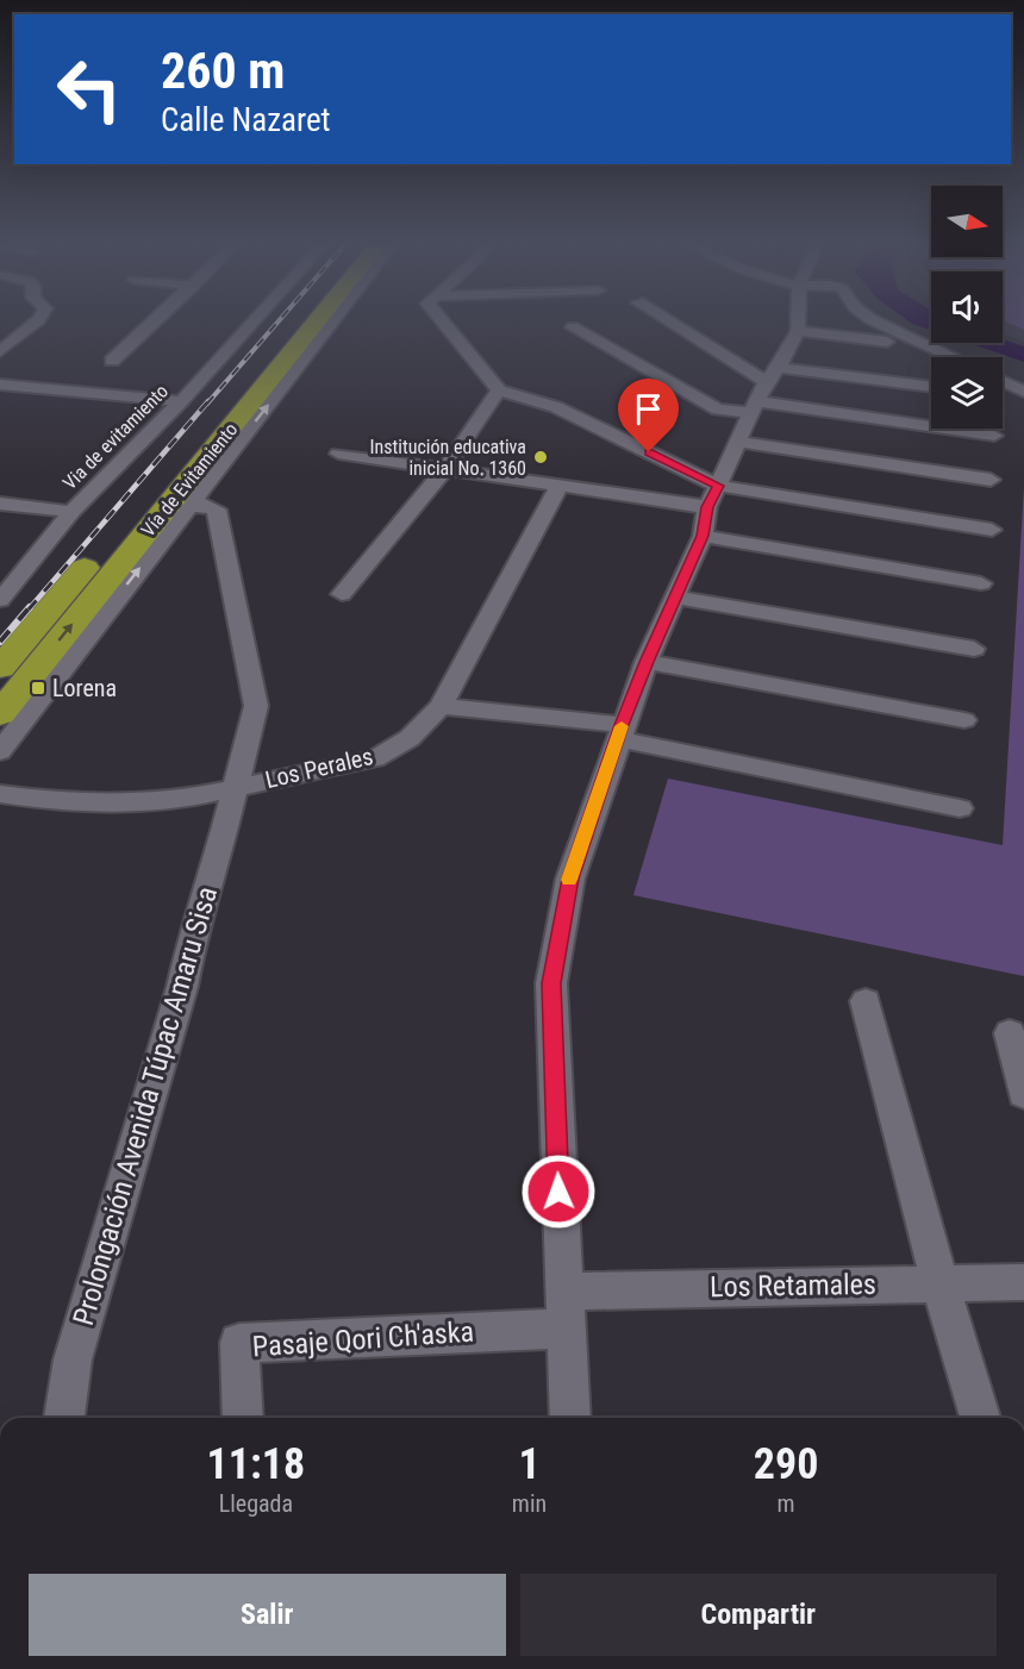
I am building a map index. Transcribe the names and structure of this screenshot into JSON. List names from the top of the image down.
{
  "streets": {
    "highway": ["Vía de Evitamiento"],
    "street": [
      "Via de evitamiento",
      "Los Perales",
      "Prolongación Avenida Túpac Amaru Sisa",
      "Los Retamales",
      "Pasaje Qori Ch'aska"
    ]
  },
  "crossings": [
    ["Los Perales", "Prolongación Avenida Túpac Amaru Sisa"],
    ["Los Retamales", "Pasaje Qori Ch'aska"]
  ],
  "places": {
    "other": ["Institución educativa inicial No. 1360"],
    "transit": ["Lorena"]
  },
  "north": "right",
  "page": {
    "turn": ["260 m", "Calle Nazaret"],
    "eta": [
      "11:18",
      "Llegada",
      "1",
      "min",
      "290",
      "m"
    ],
    "buttons": ["Salir", "Compartir"]
  }
}
